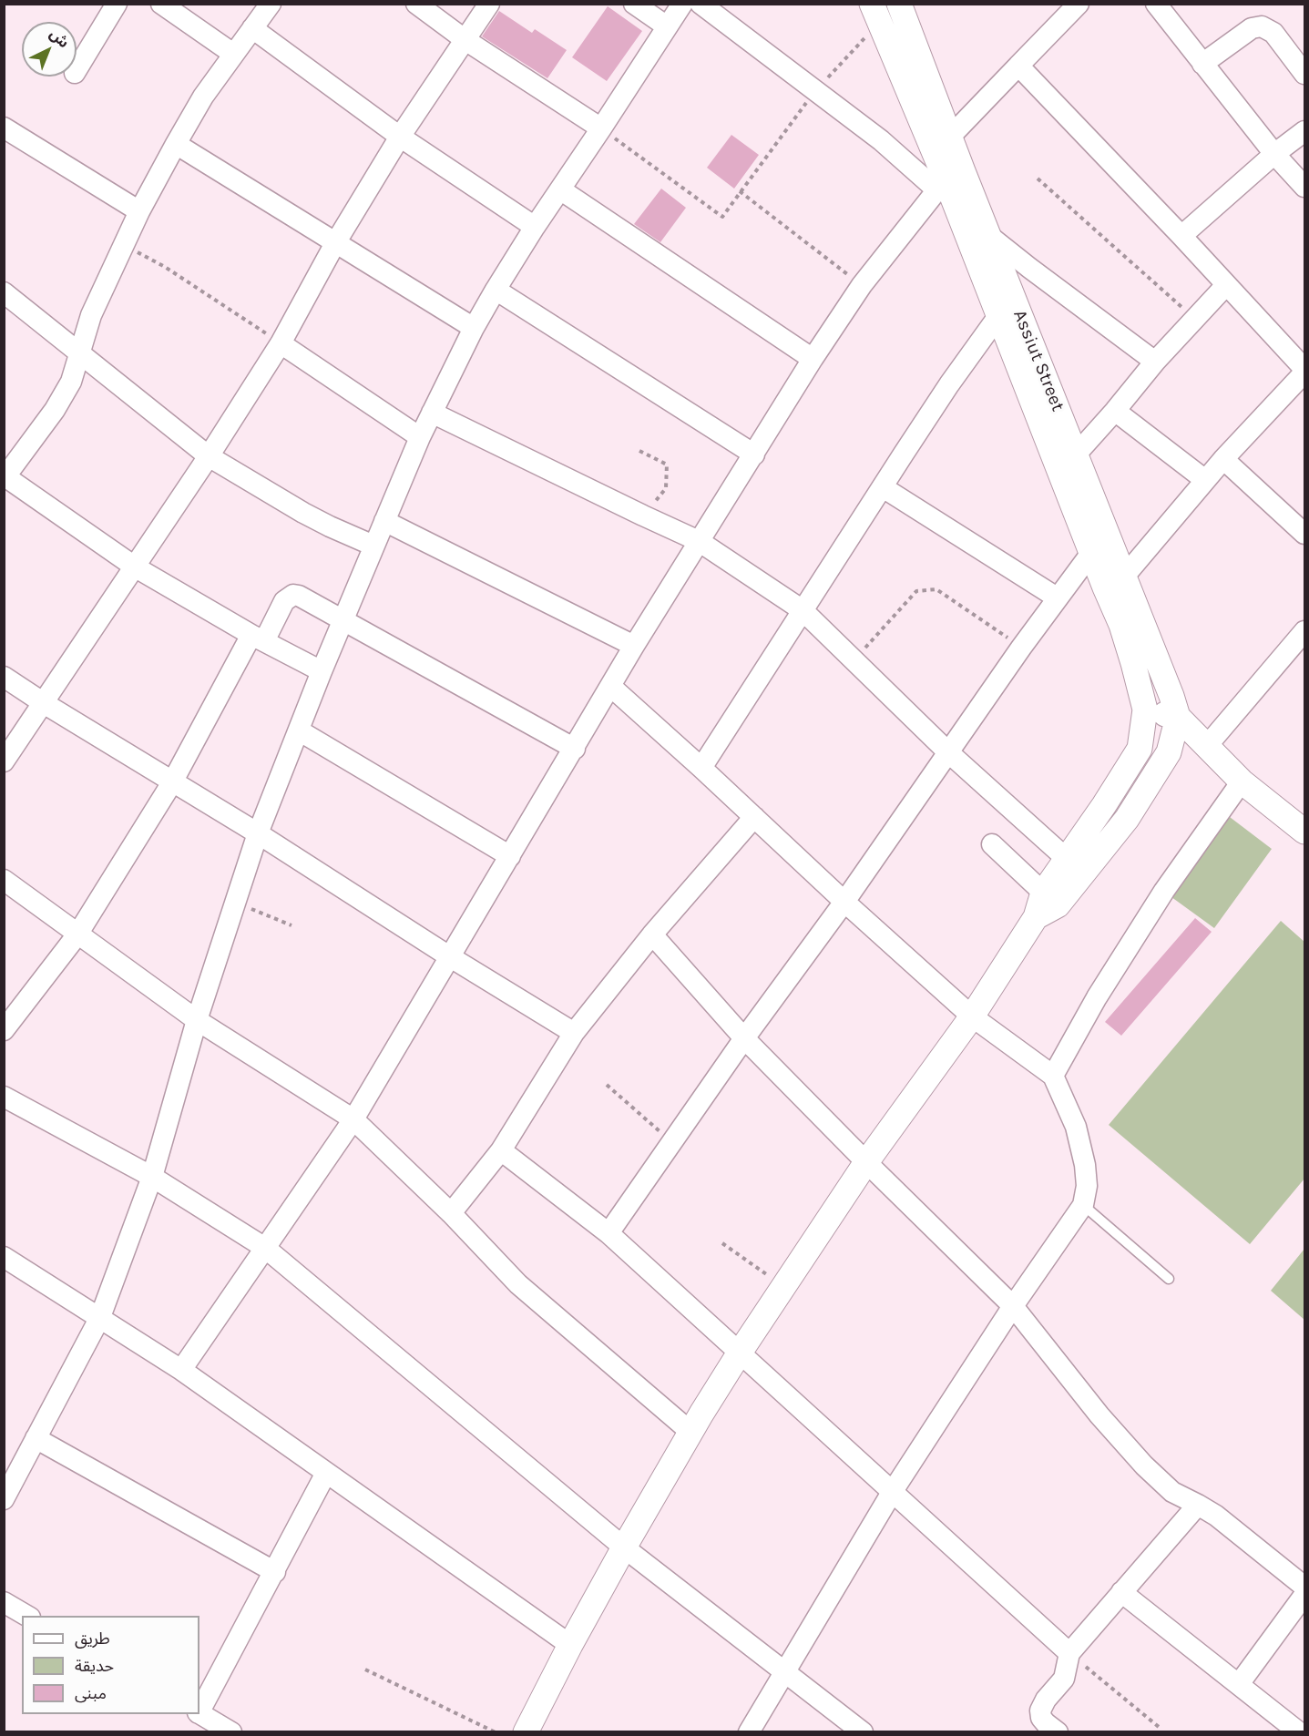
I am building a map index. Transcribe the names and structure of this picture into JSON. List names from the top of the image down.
{
  "streets": {
    "street": ["Assiut Street"]
  },
  "legend": ["طريق", "حديقة", "مبنى"],
  "north": "top right"
}
